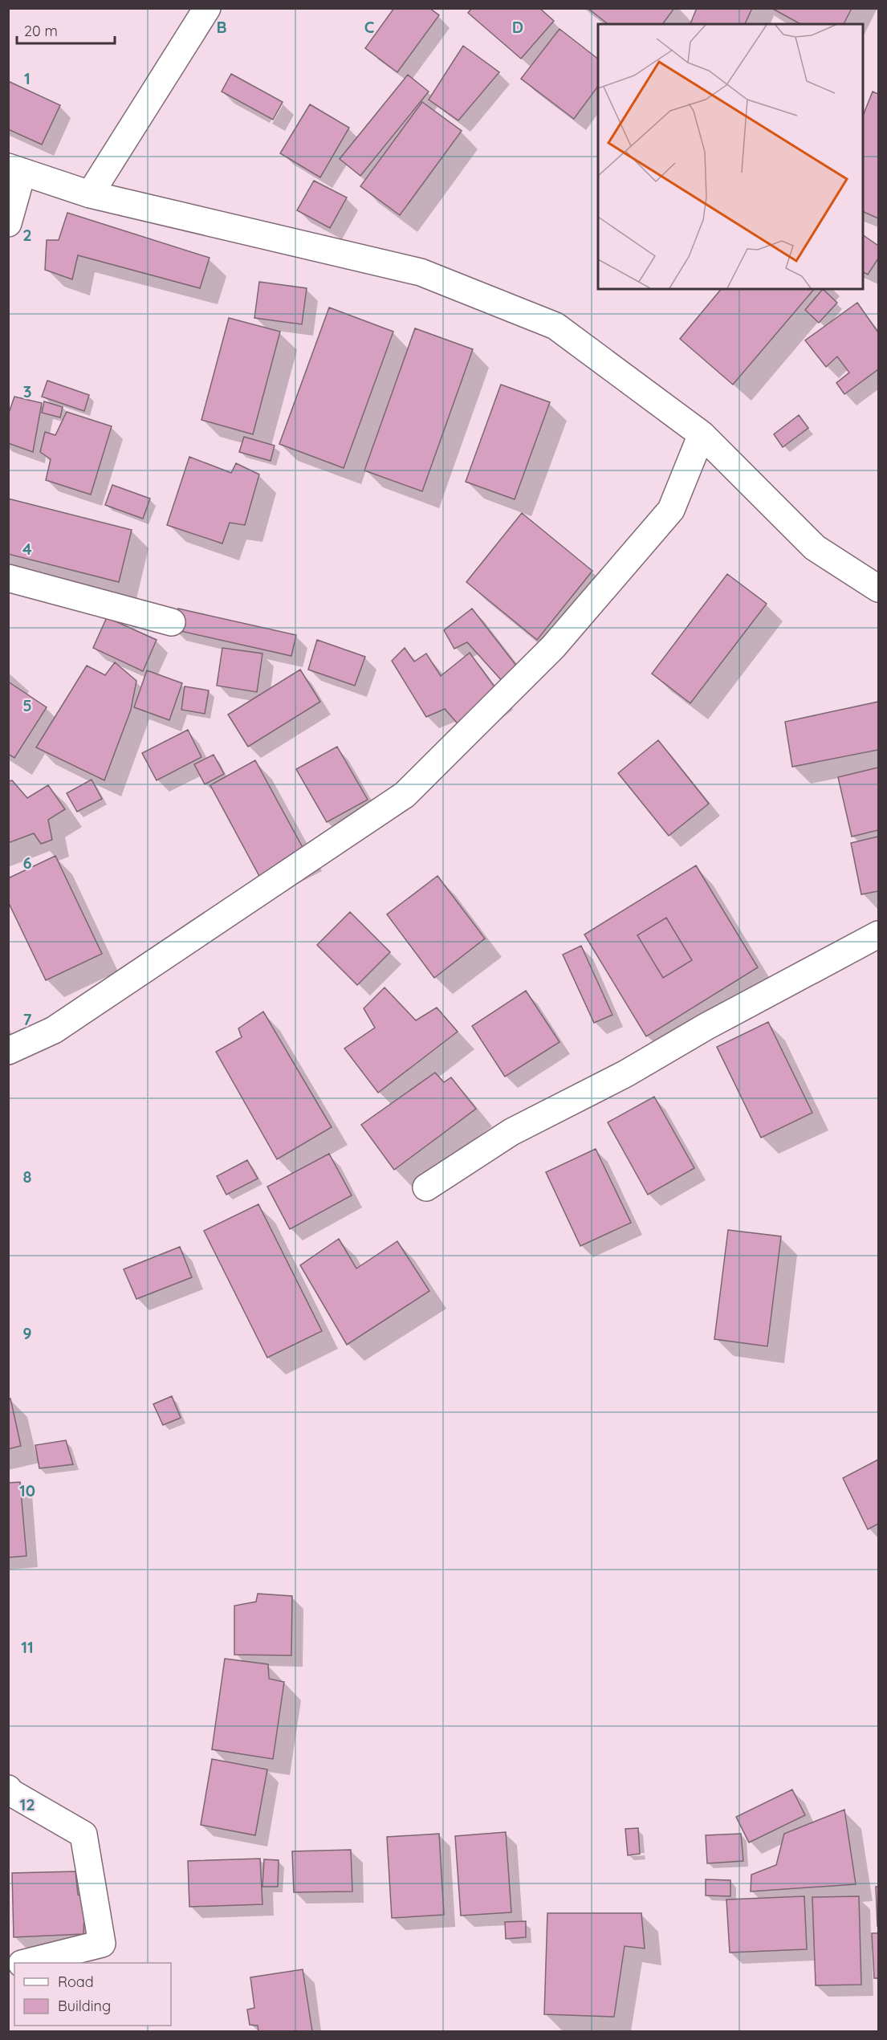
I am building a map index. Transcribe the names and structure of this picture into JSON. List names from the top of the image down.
{
  "legend": ["Road", "Building"],
  "scale_bar": "20 m",
  "grid": {
    "columns": ["B", "C", "D"],
    "rows": [
      "1",
      "2",
      "3",
      "4",
      "5",
      "6",
      "7",
      "8",
      "9",
      "10",
      "11",
      "12"
    ]
  }
}
